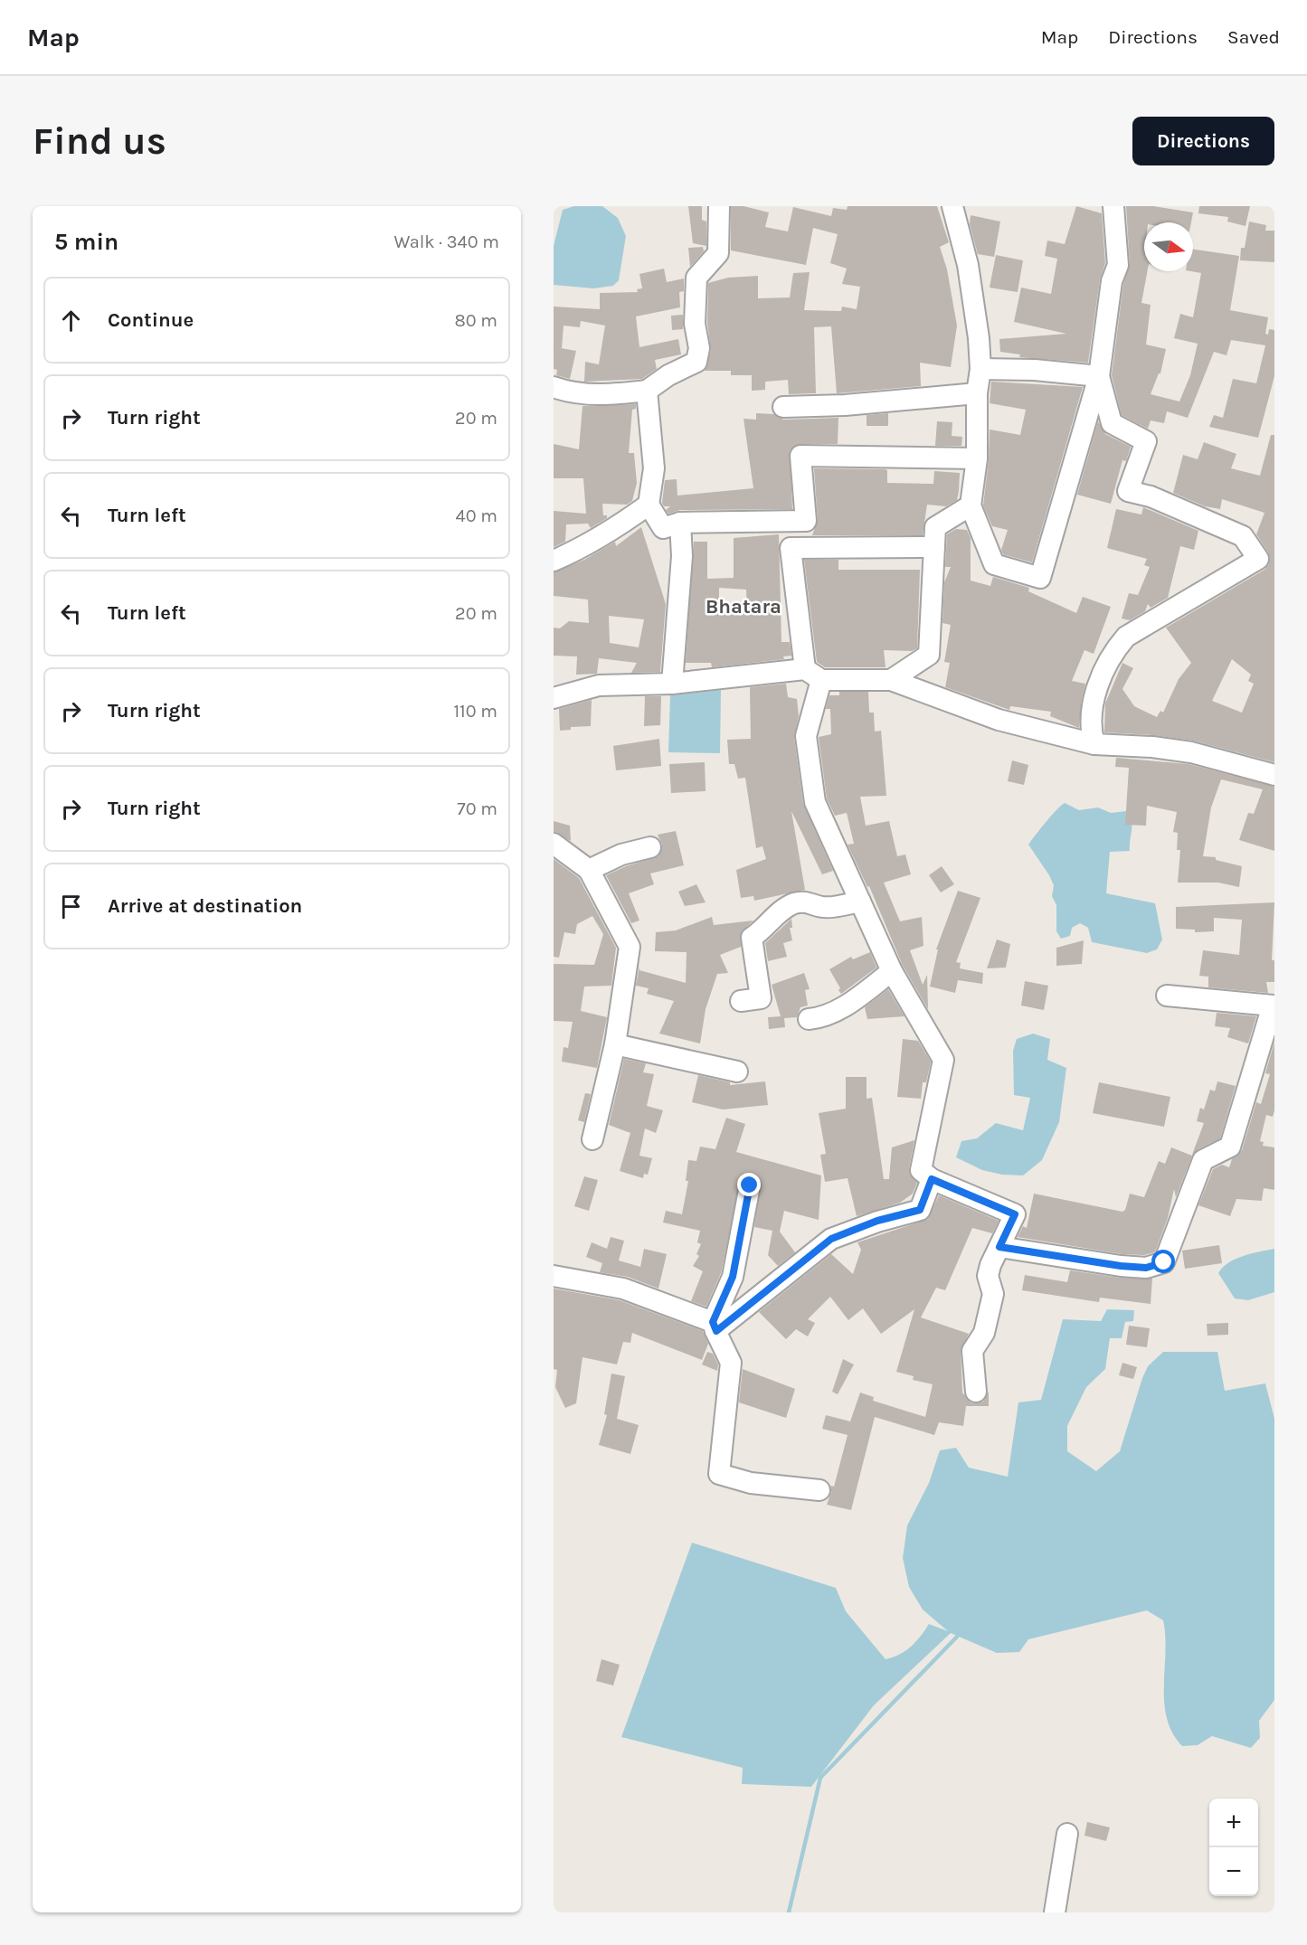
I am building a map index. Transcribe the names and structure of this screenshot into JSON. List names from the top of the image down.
{
  "districts": ["Bhatara"],
  "north": "right",
  "page": {
    "header": "Map",
    "nav": ["Map", "Directions", "Saved"],
    "buttons": "Directions",
    "title": "Find us",
    "heading": ["5 min", "Walk · 340 m"],
    "list": [
      ["Continue", "80 m"],
      ["Turn right", "20 m"],
      ["Turn left", "40 m"],
      ["Turn left", "20 m"],
      ["Turn right", "110 m"],
      ["Turn right", "70 m"],
      "Arrive at destination"
    ],
    "map_buttons": ["+", "−"]
  }
}
